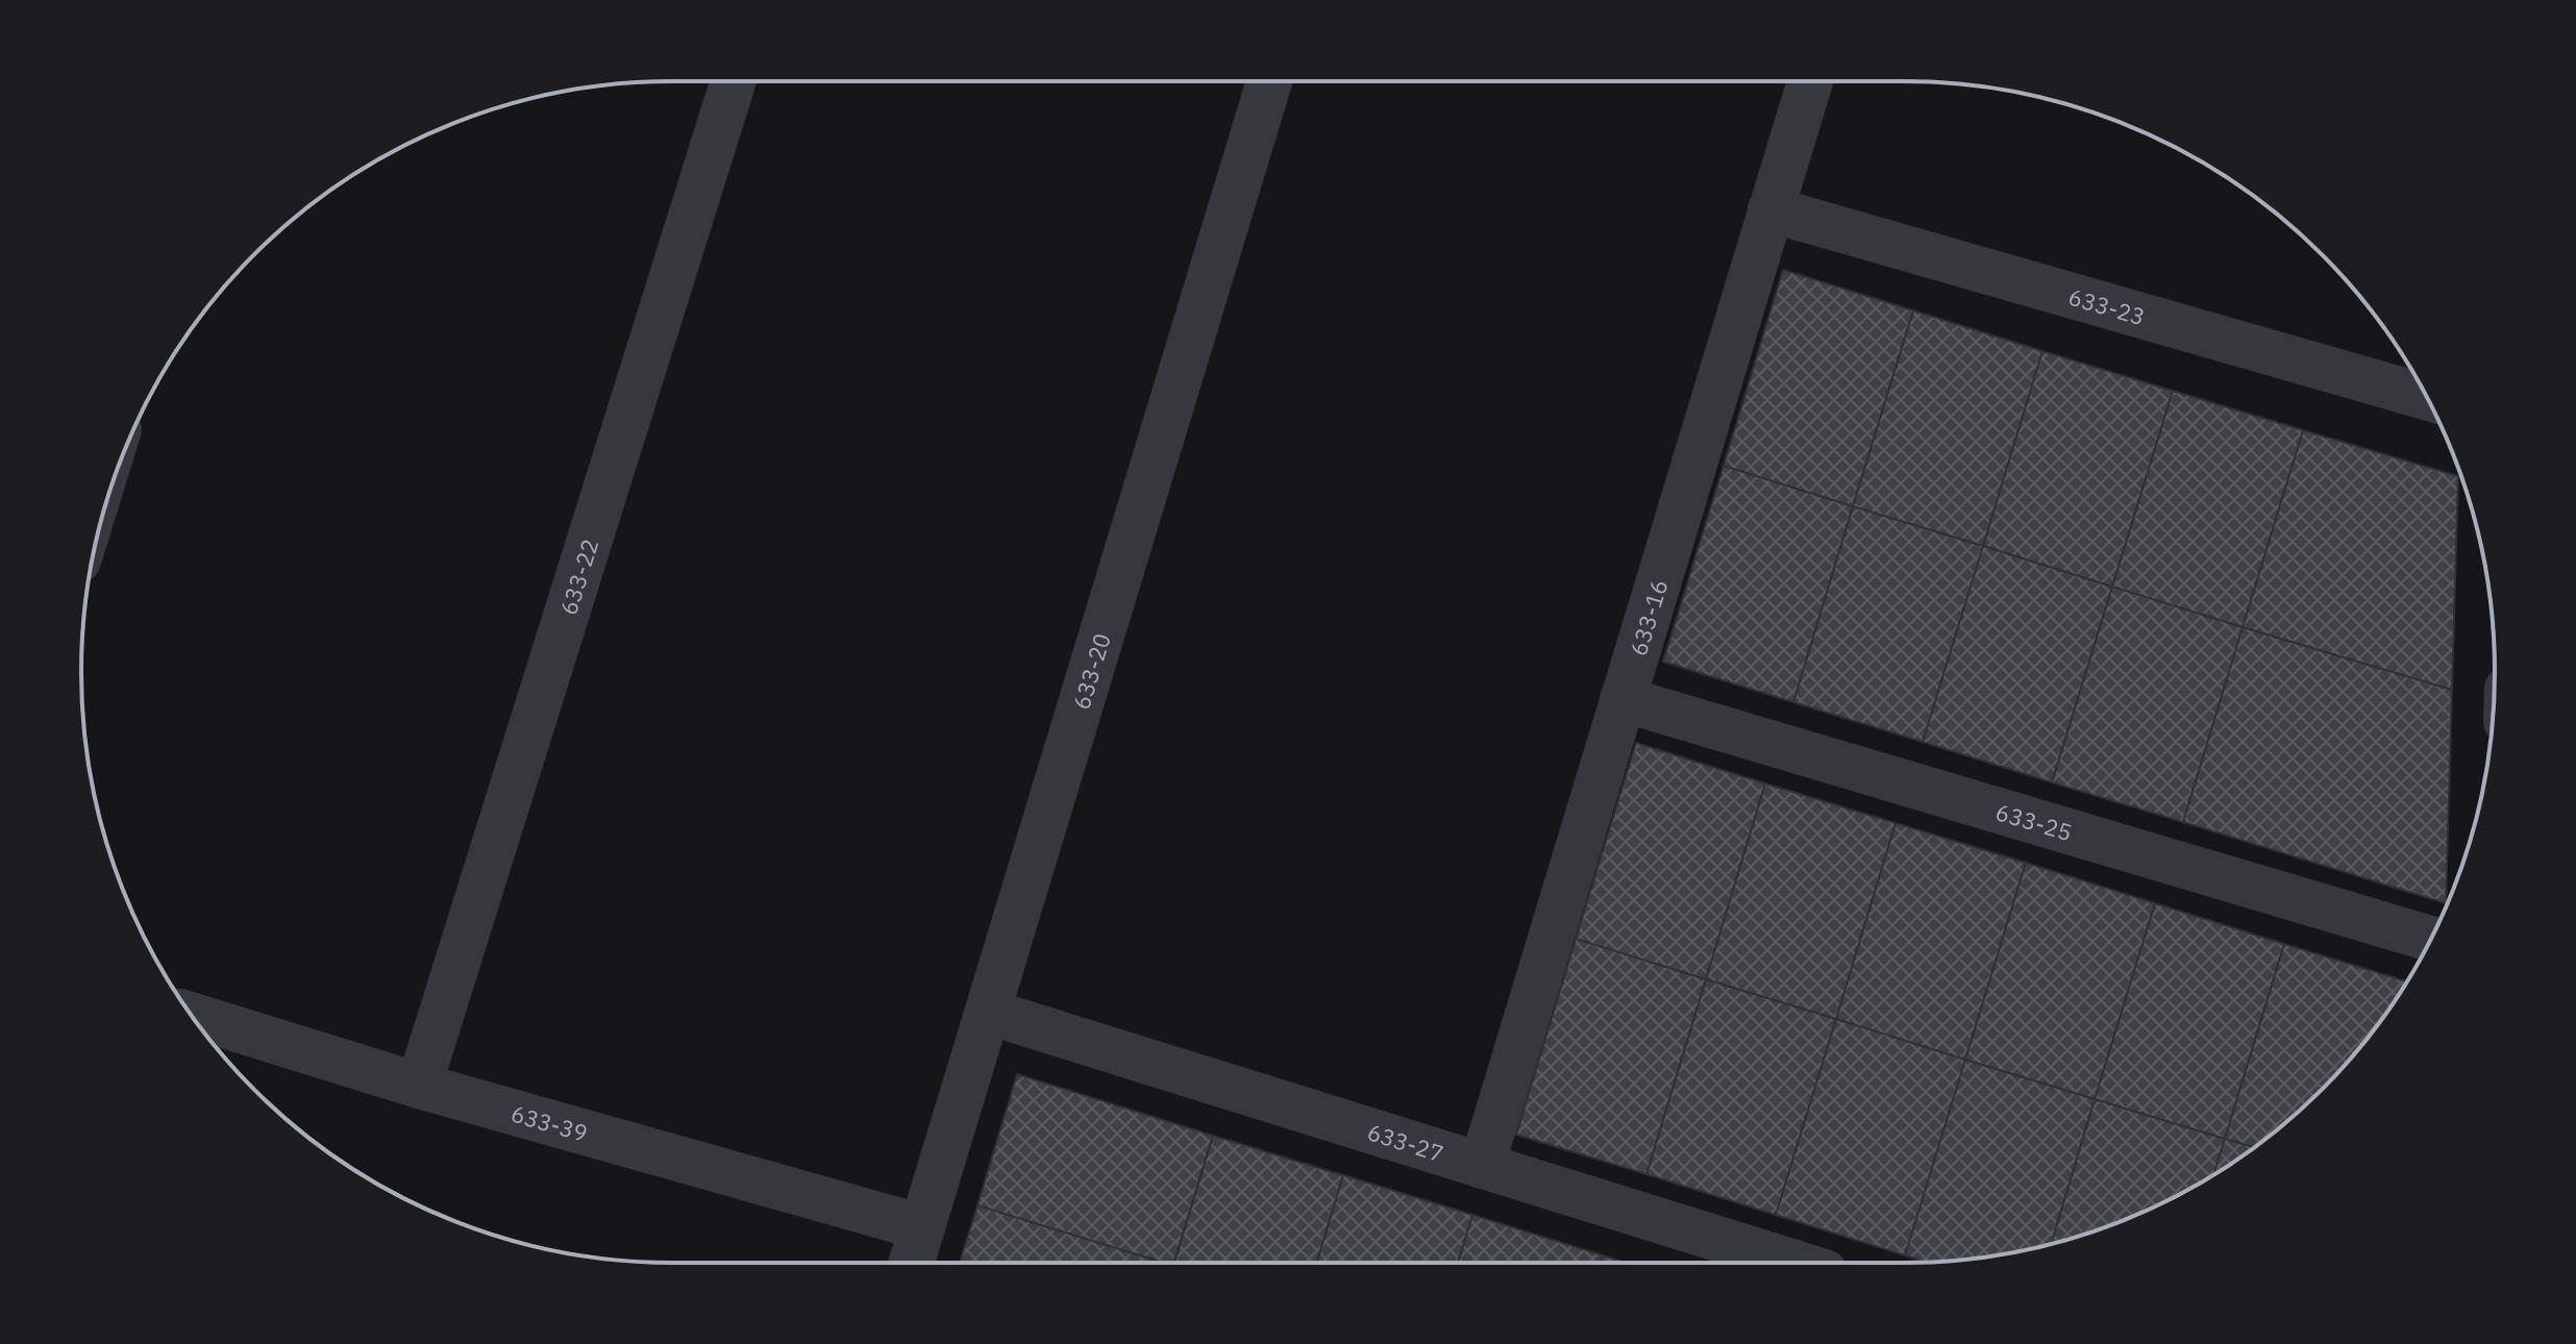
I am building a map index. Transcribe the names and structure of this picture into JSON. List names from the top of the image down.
{
  "streets": {
    "street": [
      "633-23",
      "633-22",
      "633-16",
      "633-20",
      "633-25",
      "633-39",
      "633-27"
    ]
  },
  "crossings": [
    ["633-23", "633-16"],
    ["633-22", "633-39"],
    ["633-16", "633-25"],
    ["633-16", "633-27"],
    ["633-20", "633-39"],
    ["633-20", "633-27"]
  ]
}
